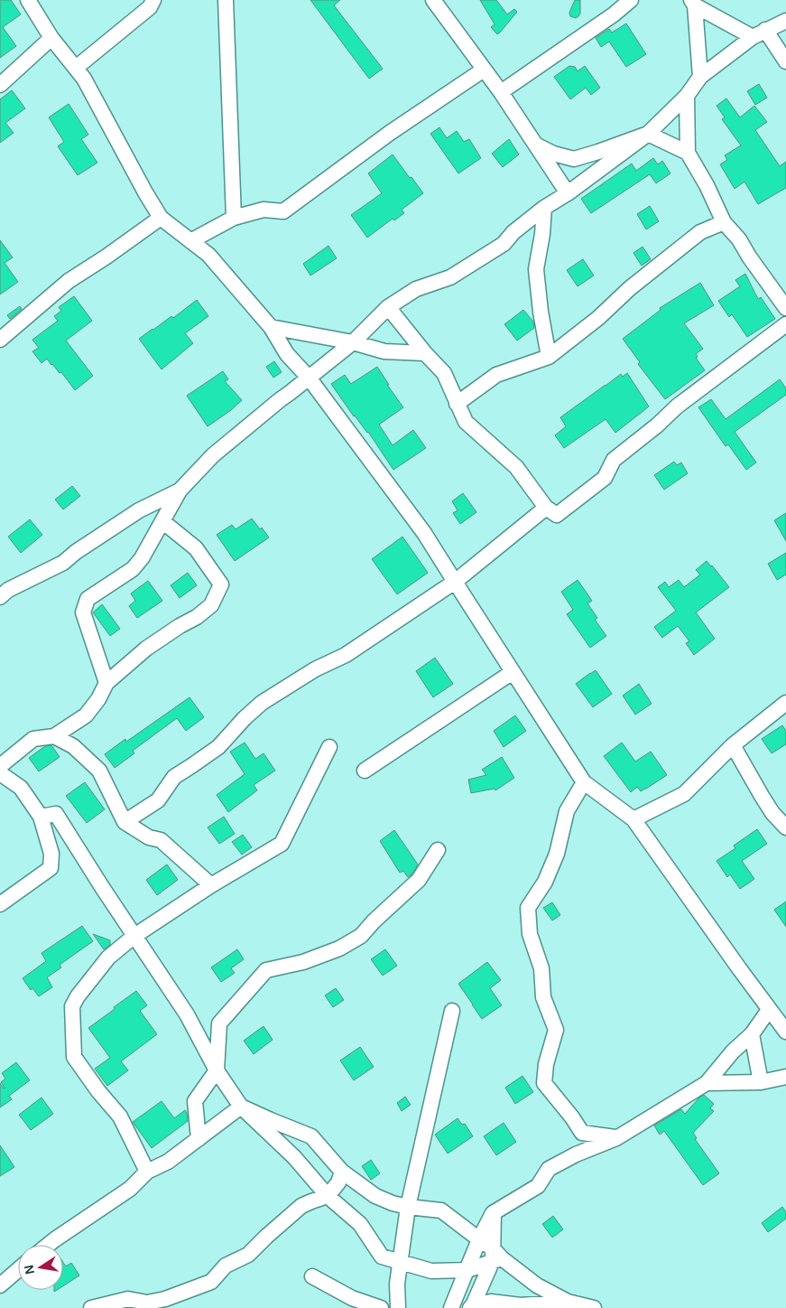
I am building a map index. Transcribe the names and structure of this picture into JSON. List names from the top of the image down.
{
  "north": "left"
}
